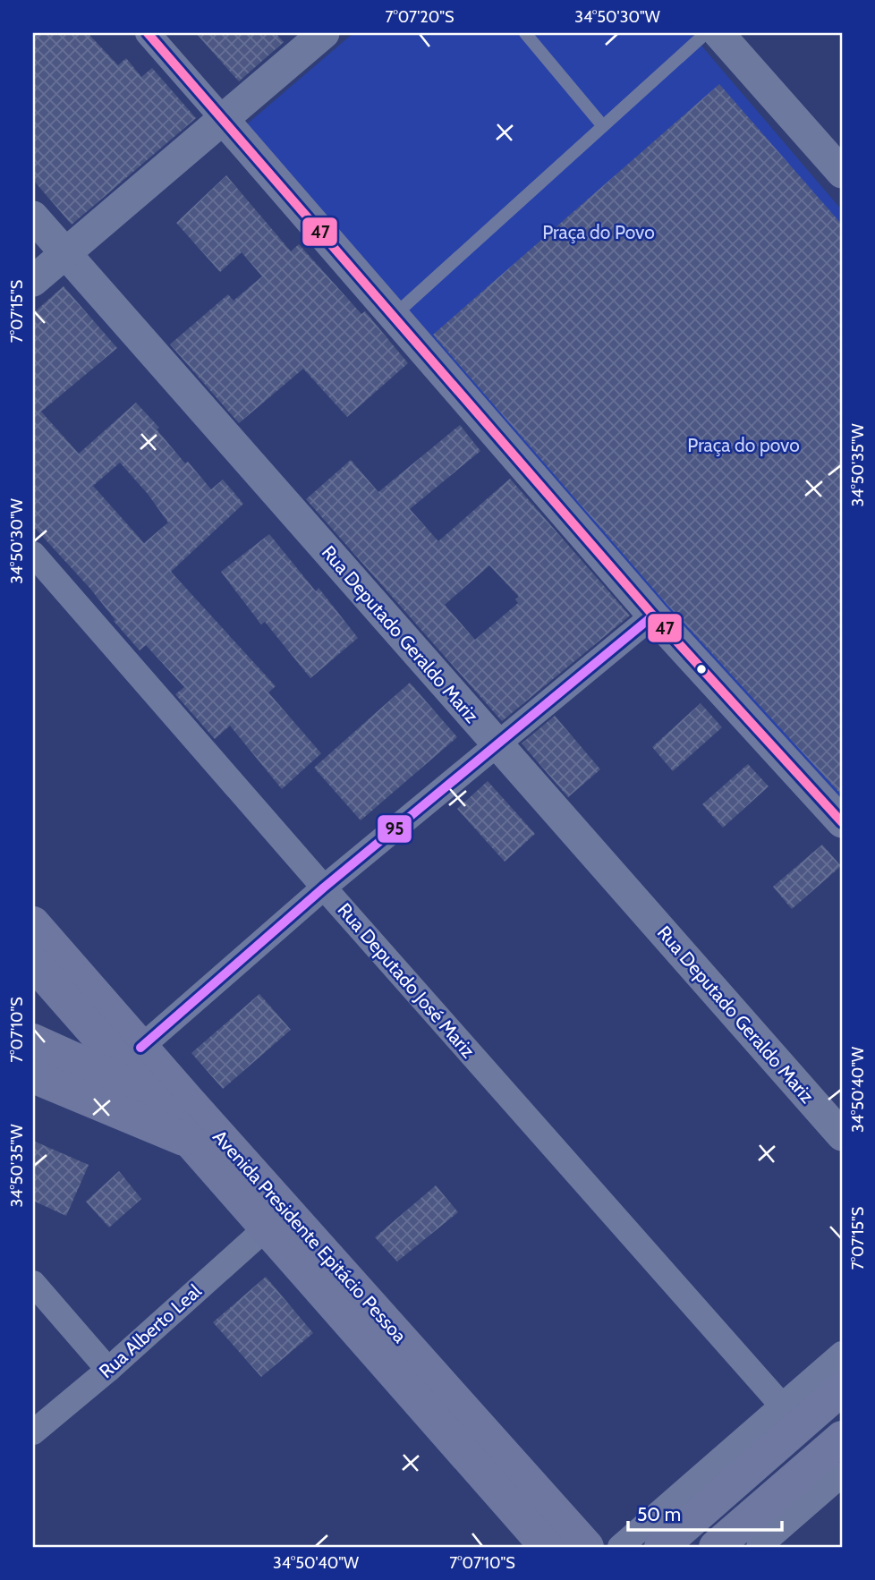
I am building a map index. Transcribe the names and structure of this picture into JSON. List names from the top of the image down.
{
  "streets": {
    "main road": ["Avenida Presidente Epitácio Pessoa"],
    "street": ["Rua Deputado Geraldo Mariz", "Rua Deputado José Mariz", "Rua Alberto Leal"]
  },
  "crossings": [
    ["Avenida Presidente Epitácio Pessoa", "Rua Alberto Leal"]
  ],
  "parks": ["Praça do Povo", "Praça do povo"],
  "lines": ["transit line 47", "transit line 95"],
  "scale_bar": "50 m",
  "coordinates": [
    "7°07'20\"S",
    "34°50'30\"W",
    "7°07'15\"S",
    "34°50'35\"W",
    "7°07'10\"S",
    "34°50'40\"W"
  ]
}
